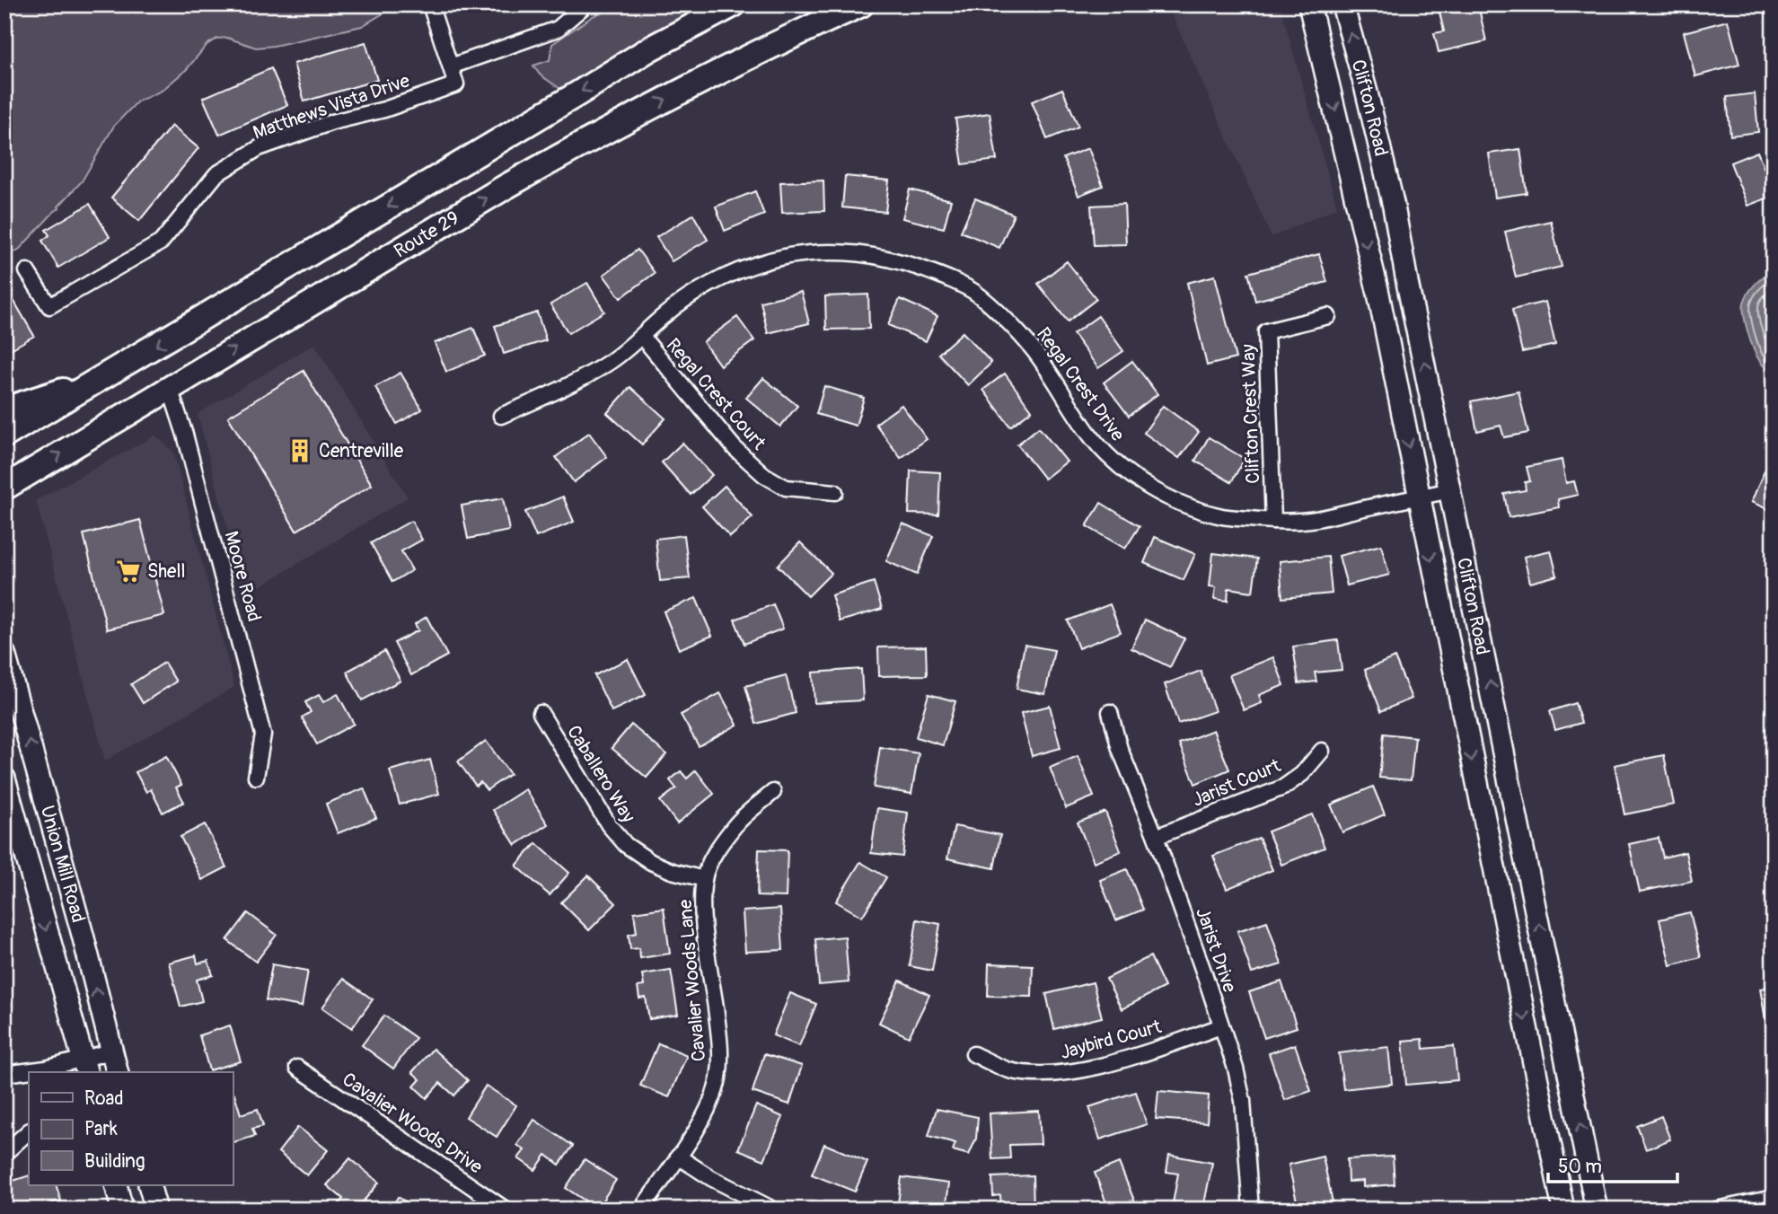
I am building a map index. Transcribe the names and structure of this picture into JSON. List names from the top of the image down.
{
  "streets": {
    "main road": ["Clifton Road", "Route 29", "Union Mill Road"],
    "street": [
      "Matthews Vista Drive",
      "Regal Crest Drive",
      "Regal Crest Court",
      "Clifton Crest Way",
      "Moore Road",
      "Caballero Way",
      "Jarist Court",
      "Jarist Drive",
      "Cavalier Woods Lane",
      "Jaybird Court",
      "Cavalier Woods Drive"
    ]
  },
  "crossings": [
    ["Clifton Road", "Regal Crest Drive"],
    ["Route 29", "Moore Road"],
    ["Regal Crest Drive", "Regal Crest Court"],
    ["Regal Crest Drive", "Clifton Crest Way"],
    ["Caballero Way", "Cavalier Woods Lane"],
    ["Jarist Court", "Jarist Drive"],
    ["Jarist Drive", "Jaybird Court"]
  ],
  "places": {
    "building": ["Centreville"],
    "supermarket": ["Shell"]
  },
  "legend": ["Road", "Park", "Building"],
  "scale_bar": "50 m"
}
